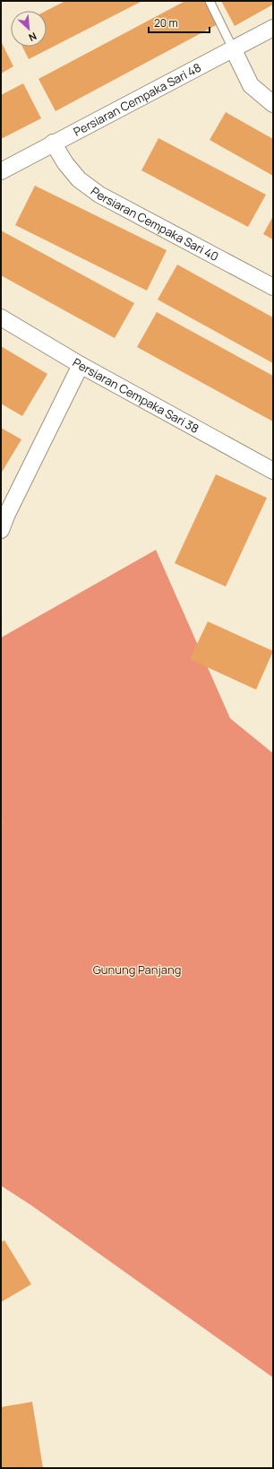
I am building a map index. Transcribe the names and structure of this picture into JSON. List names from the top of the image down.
{
  "streets": {
    "street": ["Persiaran Cempaka Sari 48", "Persiaran Cempaka Sari 40", "Persiaran Cempaka Sari 38"]
  },
  "crossings": [
    ["Persiaran Cempaka Sari 48", "Persiaran Cempaka Sari 40"]
  ],
  "parks": ["Gunung Panjang"],
  "scale_bar": "20 m",
  "north": "bottom right"
}
